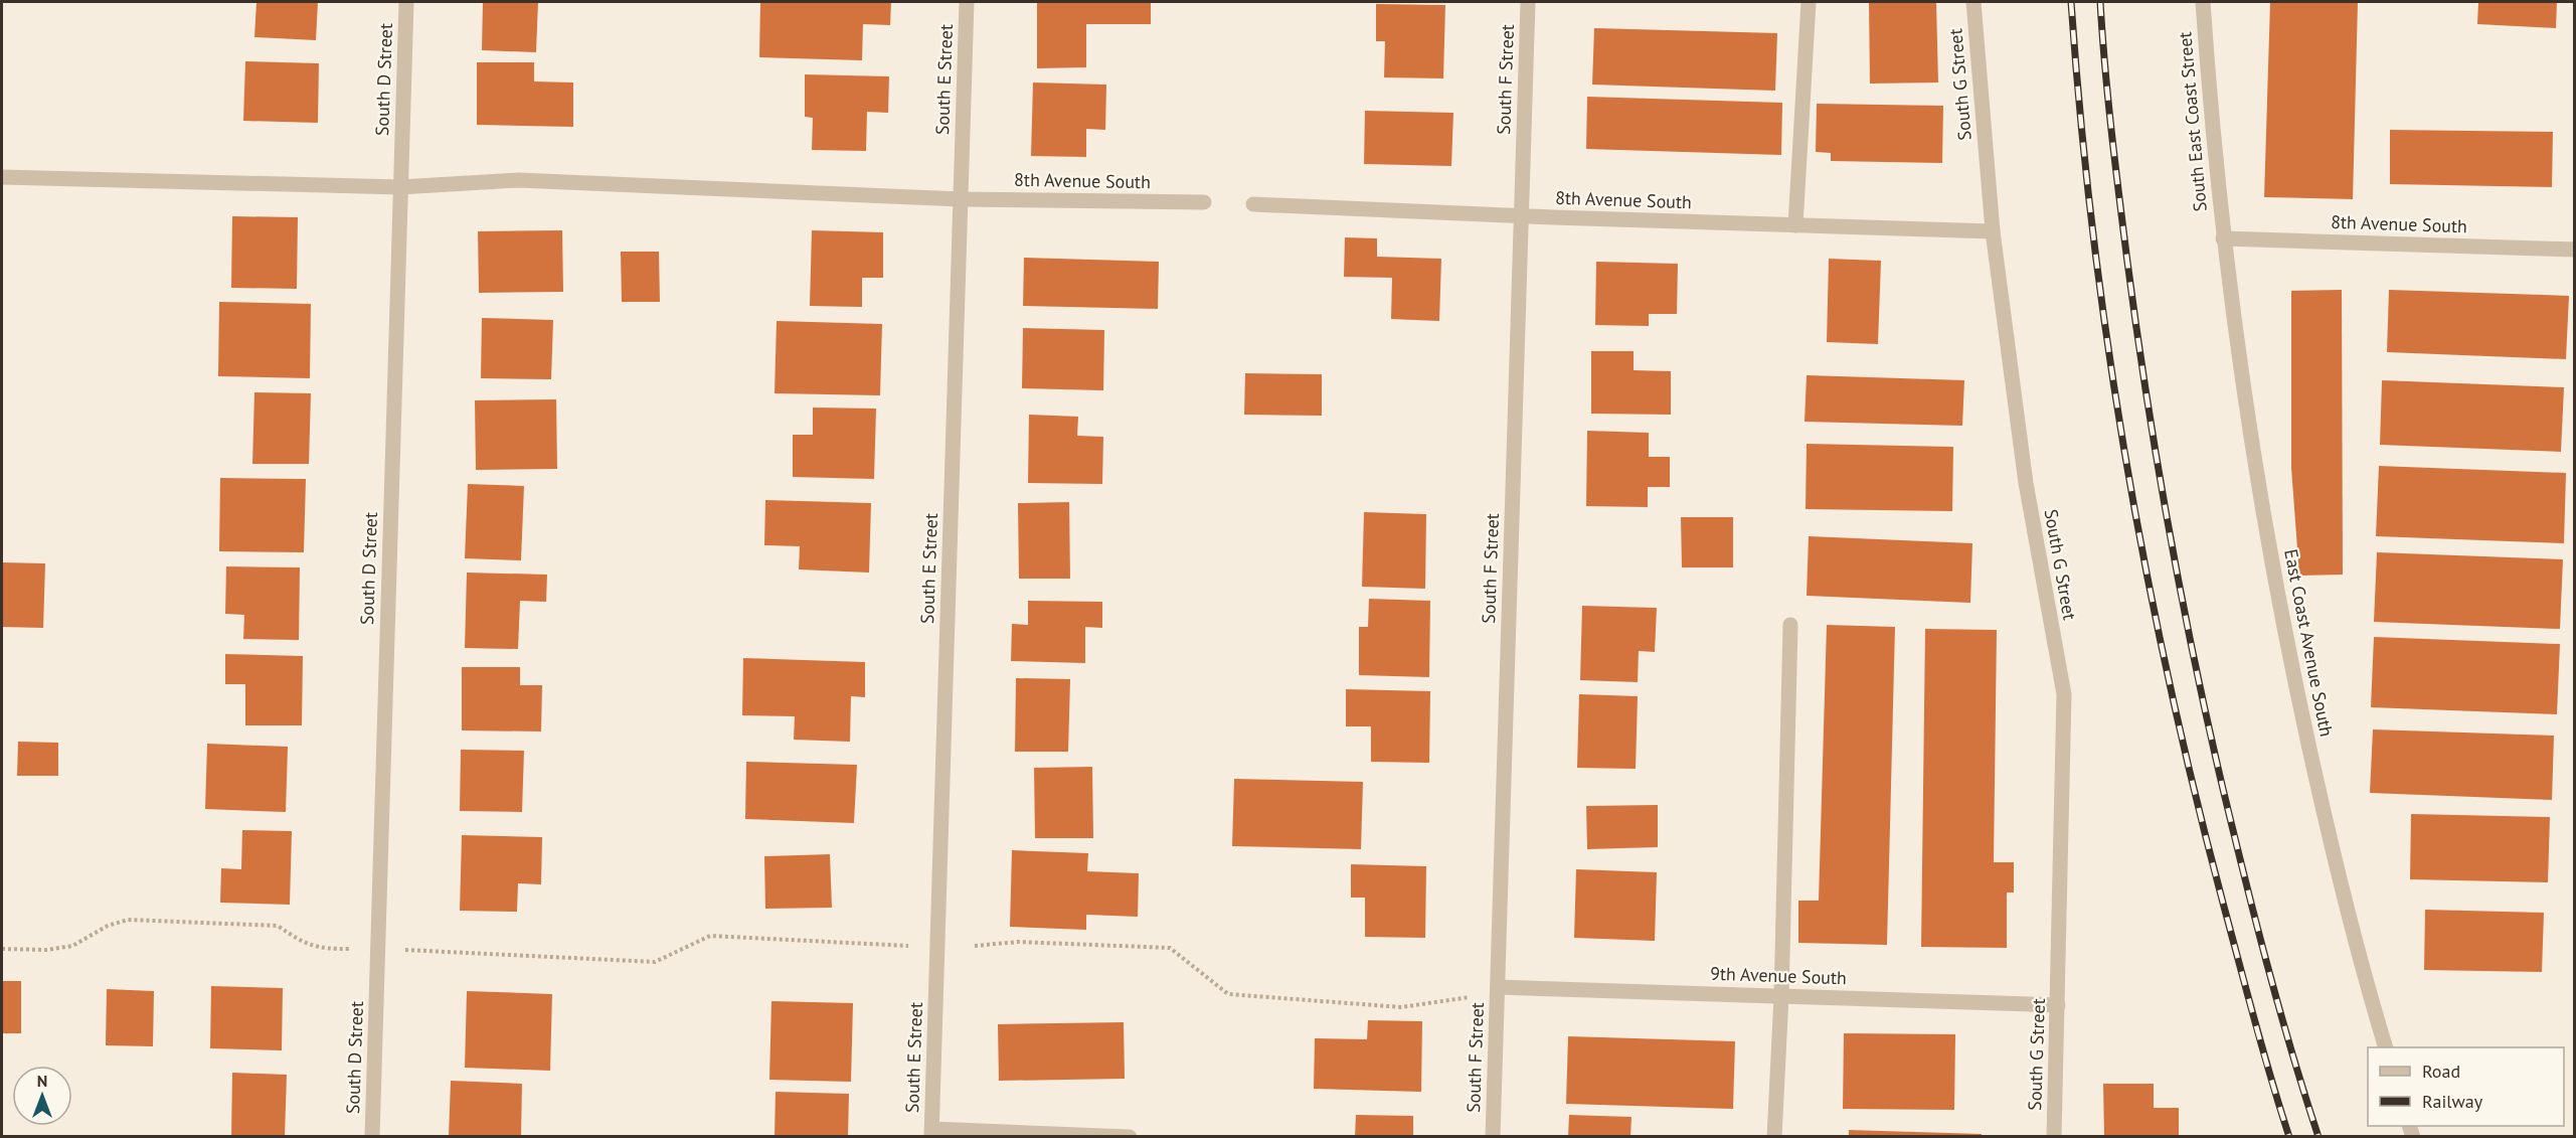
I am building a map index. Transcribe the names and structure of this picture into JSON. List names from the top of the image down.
{
  "streets": {
    "street": [
      "South D Street",
      "South E Street",
      "South F Street",
      "South G Street",
      "South East Coast Street",
      "8th Avenue South",
      "East Coast Avenue South",
      "9th Avenue South"
    ]
  },
  "crossings": [
    ["South D Street", "8th Avenue South"],
    ["South E Street", "8th Avenue South"],
    ["South F Street", "8th Avenue South"],
    ["South F Street", "9th Avenue South"],
    ["South G Street", "8th Avenue South"],
    ["South G Street", "9th Avenue South"],
    ["South East Coast Street", "8th Avenue South"],
    ["South East Coast Street", "East Coast Avenue South"],
    ["8th Avenue South", "East Coast Avenue South"]
  ],
  "legend": ["Road", "Railway"],
  "north": "top"
}
